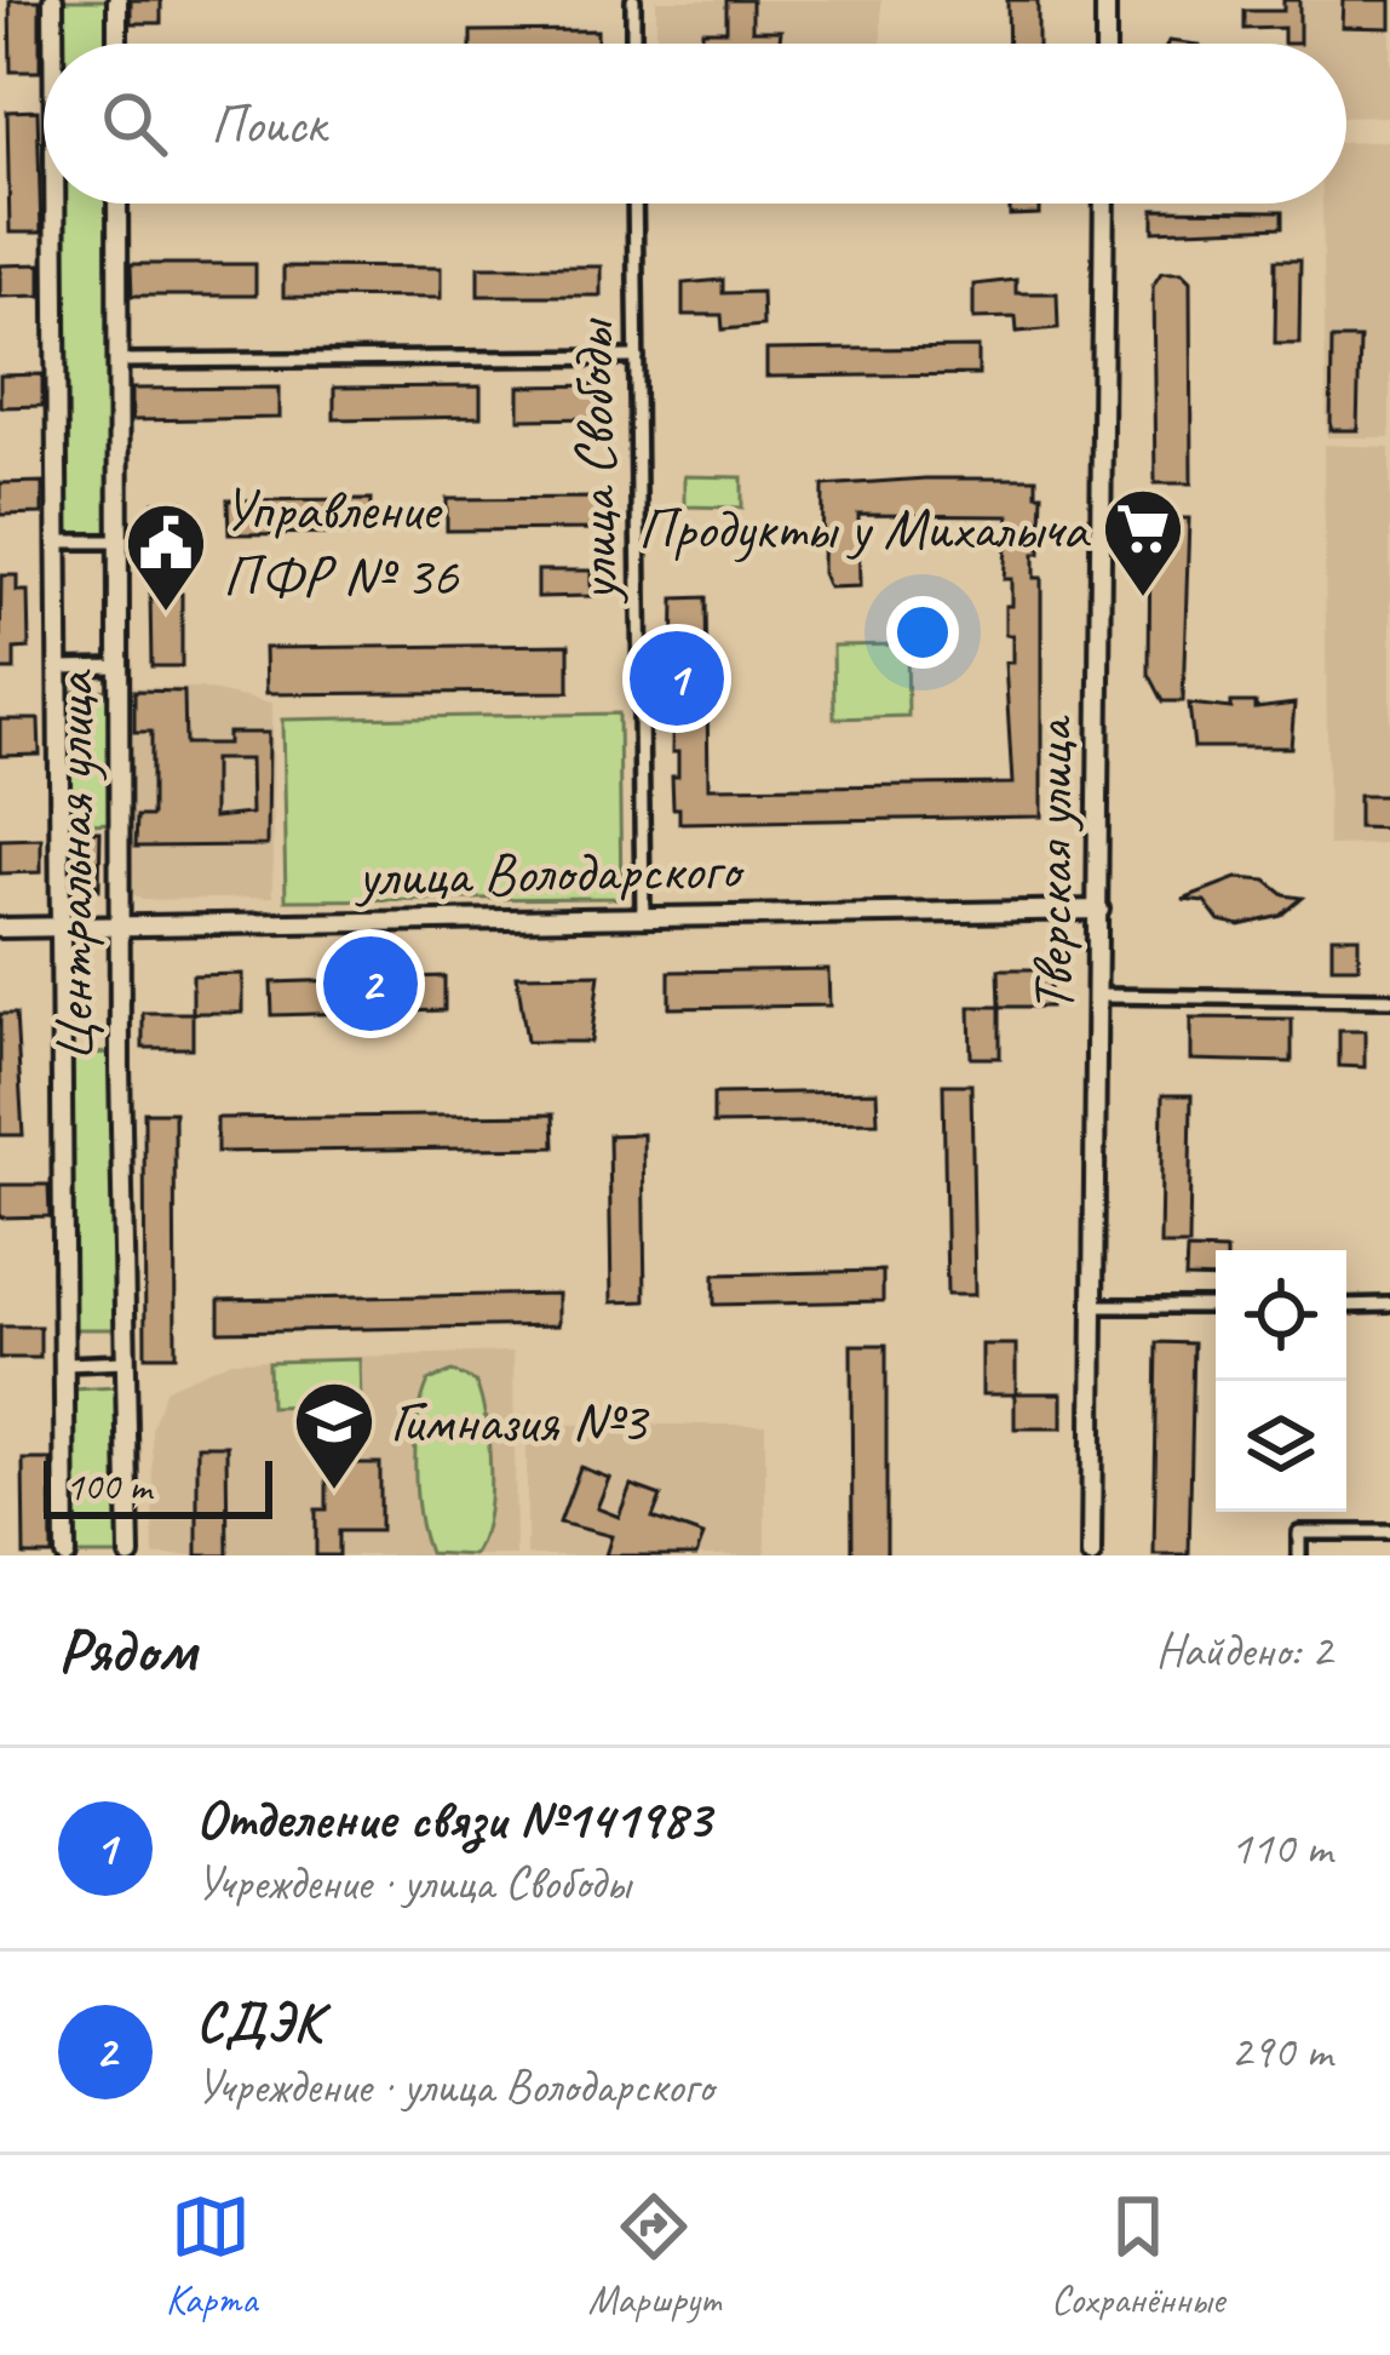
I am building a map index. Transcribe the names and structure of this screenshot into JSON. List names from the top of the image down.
{
  "streets": {
    "street": [
      "улица Свободы",
      "Тверская улица",
      "Центральная улица",
      "улица Володарского"
    ]
  },
  "crossings": [
    ["улица Свободы", "улица Володарского"],
    ["Тверская улица", "улица Володарского"],
    ["Центральная улица", "улица Володарского"]
  ],
  "places": {
    "supermarket": ["Продукты у Михалыча"],
    "public building": ["Управление ПФР № 36"],
    "school or university": ["Гимназия №3"]
  },
  "scale_bar": "100 m",
  "page": {
    "search": "Поиск",
    "pins": ["1", "2"],
    "scale": "100 m",
    "heading": ["Рядом", "Найдено: 2"],
    "list": [
      {
        "mark": "1",
        "name": "Отделение связи №141983",
        "note": "Учреждение · улица Свободы",
        "value": "110 m"
      },
      {
        "mark": "2",
        "name": "СДЭК",
        "note": "Учреждение · улица Володарского",
        "value": "290 m"
      }
    ],
    "nav": ["Карта", "Маршрут", "Сохранённые"]
  }
}
